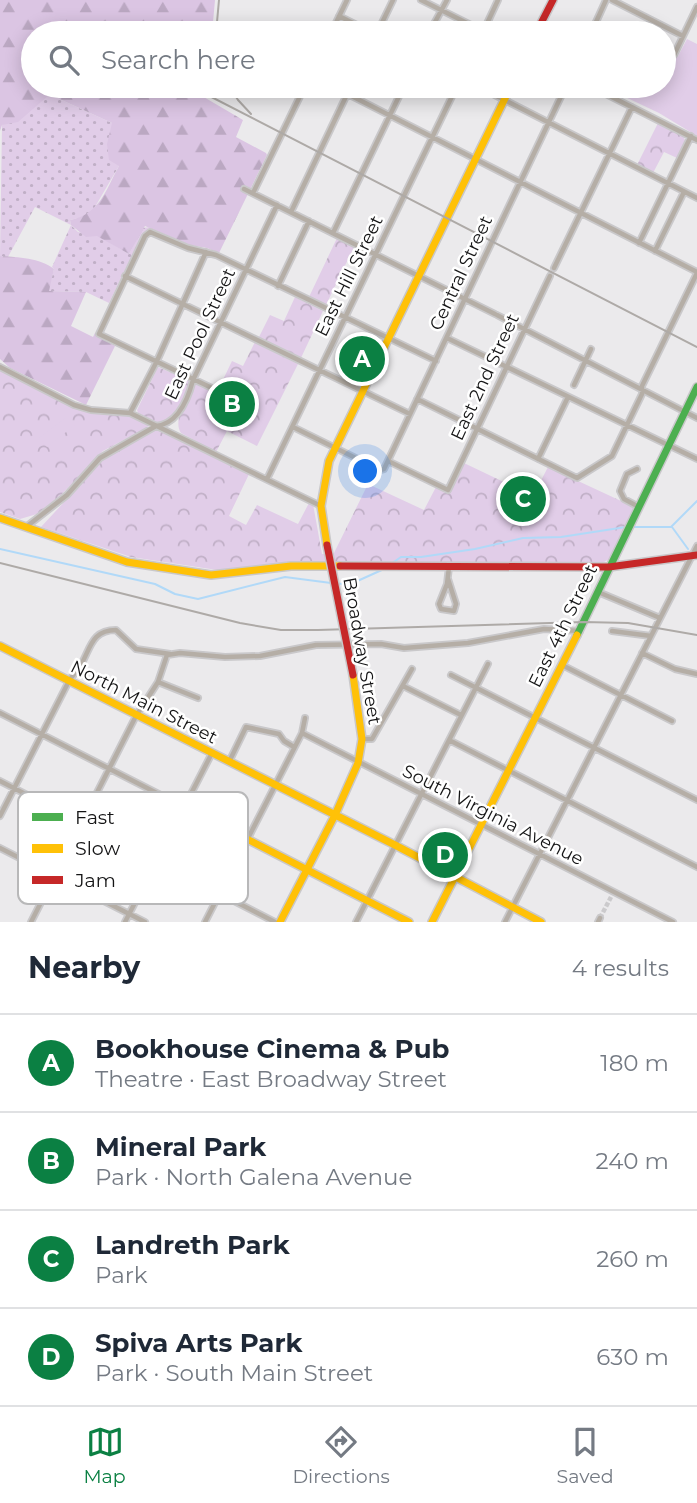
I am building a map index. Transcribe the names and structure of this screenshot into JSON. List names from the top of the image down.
{
  "streets": {
    "street": [
      "Central Street",
      "East Hill Street",
      "East Pool Street",
      "East 2nd Street",
      "East 4th Street",
      "Broadway Street",
      "North Main Street",
      "South Virginia Avenue"
    ]
  },
  "crossings": [
    ["Central Street", "East 2nd Street"],
    ["Central Street", "Broadway Street"],
    ["East 4th Street", "North Main Street"],
    ["East 4th Street", "South Virginia Avenue"],
    ["Broadway Street", "South Virginia Avenue"]
  ],
  "legend": ["Fast", "Slow", "Jam"],
  "page": {
    "search": "Search here",
    "pins": [
      "A",
      "B",
      "C",
      "D"
    ],
    "heading": ["Nearby", "4 results"],
    "list": [
      {
        "mark": "A",
        "name": "Bookhouse Cinema & Pub",
        "note": "Theatre · East Broadway Street",
        "value": "180 m"
      },
      {
        "mark": "B",
        "name": "Mineral Park",
        "note": "Park · North Galena Avenue",
        "value": "240 m"
      },
      {
        "mark": "C",
        "name": "Landreth Park",
        "note": "Park",
        "value": "260 m"
      },
      {
        "mark": "D",
        "name": "Spiva Arts Park",
        "note": "Park · South Main Street",
        "value": "630 m"
      }
    ],
    "nav": ["Map", "Directions", "Saved"]
  }
}
